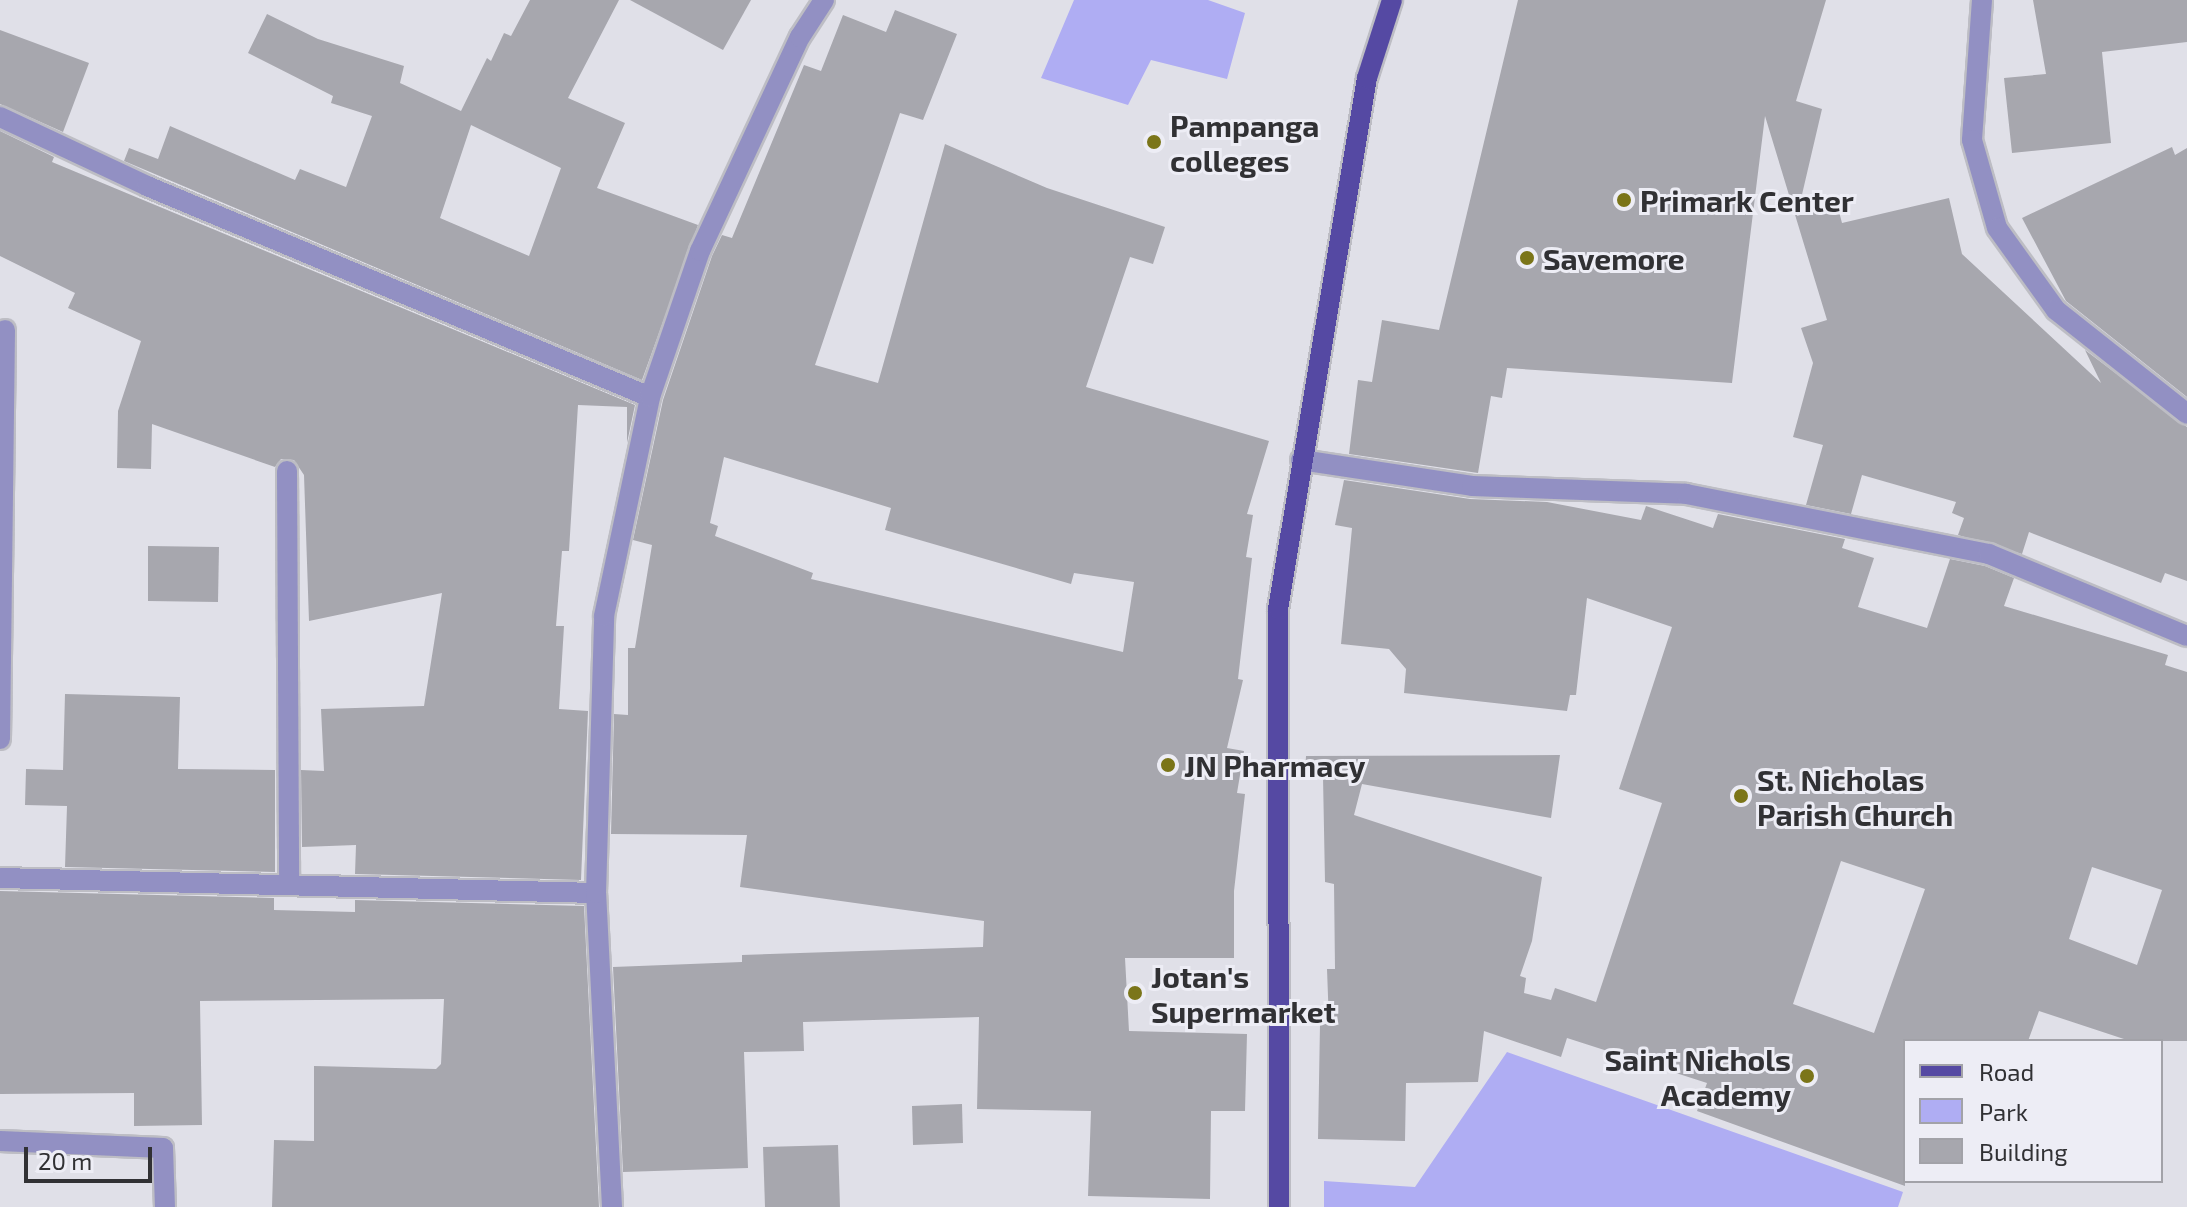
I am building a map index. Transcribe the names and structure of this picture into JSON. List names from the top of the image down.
{
  "places": [
    "Pampanga colleges",
    "Primark Center",
    "Savemore",
    "JN Pharmacy",
    "St. Nicholas Parish Church",
    "Jotan's Supermarket",
    "Saint Nichols Academy"
  ],
  "legend": ["Road", "Park", "Building"],
  "scale_bar": "20 m"
}
